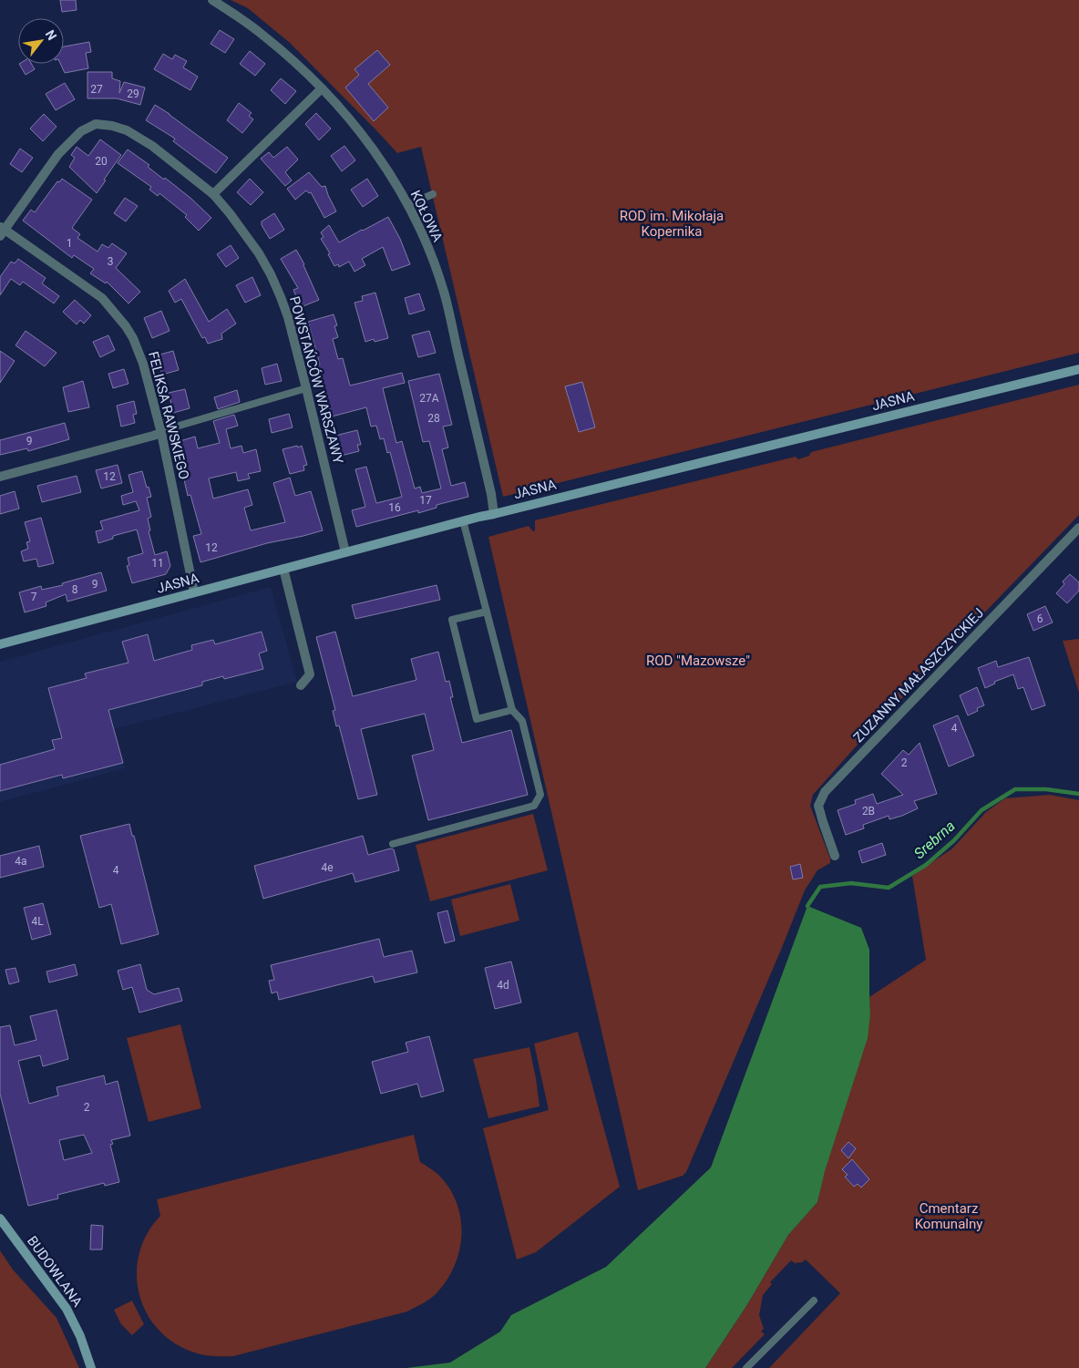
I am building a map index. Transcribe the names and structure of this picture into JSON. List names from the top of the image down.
{
  "streets": {
    "street": [
      "KOŁOWA",
      "POWSTAŃCÓW WARSZAWY",
      "JASNA",
      "FELIKSA RAWSKIEGO",
      "ZUZANNY MAŁASZCZYCKIEJ",
      "BUDOWLANA"
    ]
  },
  "crossings": [
    ["KOŁOWA", "JASNA"],
    ["POWSTAŃCÓW WARSZAWY", "JASNA"],
    ["POWSTAŃCÓW WARSZAWY", "FELIKSA RAWSKIEGO"],
    ["JASNA", "FELIKSA RAWSKIEGO"]
  ],
  "water": ["Srebrna"],
  "parks": ["ROD im. Mikołaja Kopernika", "ROD \"Mazowsze\"", "Cmentarz Komunalny"],
  "house_numbers": [
    "27",
    "29",
    "20",
    "1",
    "3",
    "27A",
    "28",
    "9",
    "12",
    "17",
    "16",
    "12",
    "11",
    "9",
    "8",
    "7",
    "6",
    "4",
    "2",
    "2B",
    "4a",
    "4e",
    "4",
    "4L",
    "4d",
    "2"
  ],
  "north": "top right"
}
